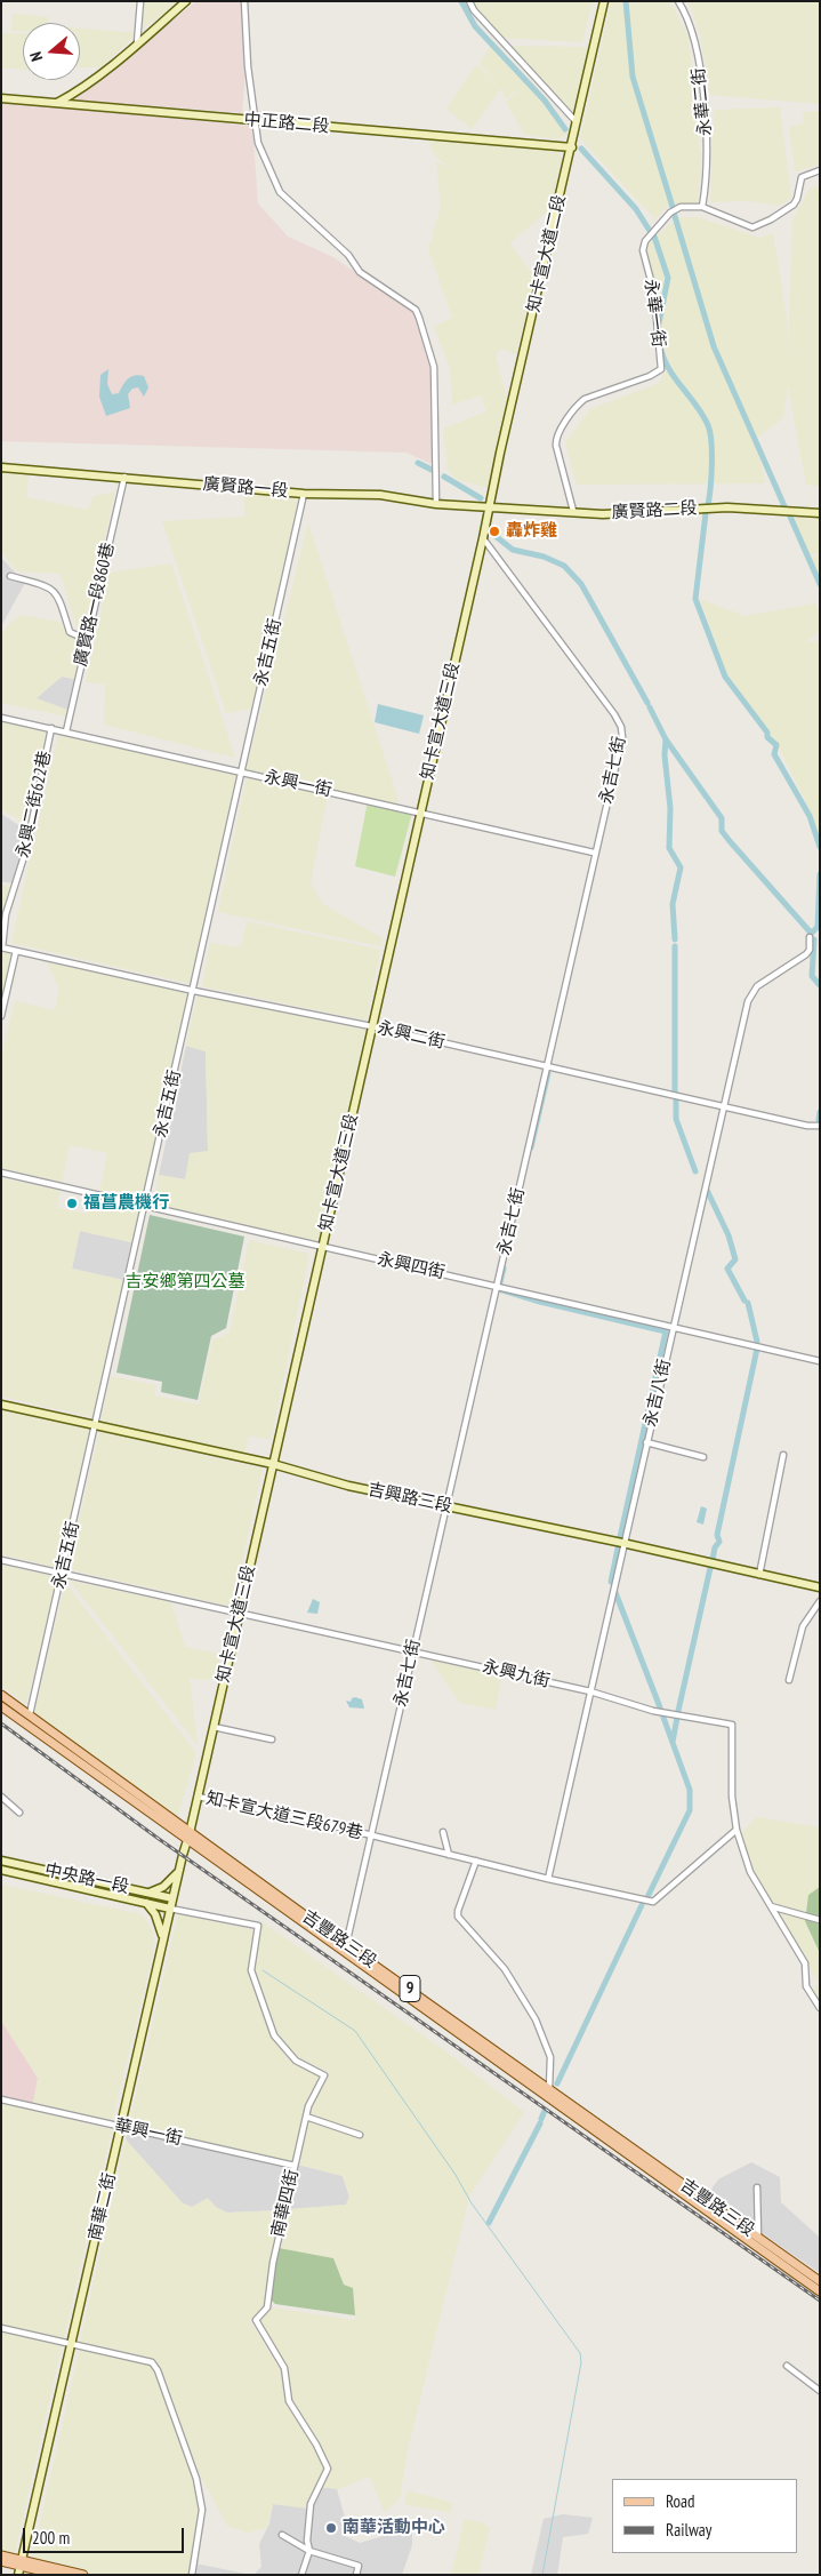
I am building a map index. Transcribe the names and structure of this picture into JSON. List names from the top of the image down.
{
  "streets": {
    "main road": ["吉豐路三段", "9"],
    "street": [
      "永華二街",
      "中正路二段",
      "知卡宣大道二段",
      "永華一街",
      "廣賢路一段",
      "廣賢路二段",
      "廣賢路一段860巷",
      "永吉五街",
      "知卡宣大道三段",
      "永吉七街",
      "永興一街",
      "永興二街622巷",
      "永興二街",
      "永興四街",
      "永吉八街",
      "吉興路三段",
      "永興九街",
      "知卡宣大道三段679巷",
      "中央路一段",
      "華興一街",
      "南華四街",
      "南華二街"
    ]
  },
  "crossings": [
    ["永華二街", "永華一街"],
    ["中正路二段", "知卡宣大道二段"],
    ["知卡宣大道二段", "廣賢路一段"],
    ["知卡宣大道二段", "廣賢路二段"],
    ["知卡宣大道二段", "知卡宣大道三段"],
    ["永華一街", "廣賢路二段"],
    ["廣賢路一段", "廣賢路二段"],
    ["廣賢路一段", "廣賢路一段860巷"],
    ["廣賢路一段", "永吉五街"],
    ["廣賢路一段", "知卡宣大道三段"],
    ["廣賢路二段", "知卡宣大道三段"],
    ["廣賢路一段860巷", "永興一街"],
    ["永吉五街", "永興一街"],
    ["永吉五街", "永興二街"],
    ["永吉五街", "永興四街"],
    ["永吉五街", "吉興路三段"],
    ["永吉五街", "永興九街"],
    ["永吉五街", "吉豐路三段"],
    ["知卡宣大道三段", "永吉七街"],
    ["知卡宣大道三段", "永興一街"],
    ["知卡宣大道三段", "永興二街"],
    ["知卡宣大道三段", "永興四街"],
    ["知卡宣大道三段", "吉興路三段"],
    ["知卡宣大道三段", "永興九街"],
    ["知卡宣大道三段", "知卡宣大道三段679巷"],
    ["知卡宣大道三段", "吉豐路三段"],
    ["知卡宣大道三段", "南華二街"],
    ["永吉七街", "永興一街"],
    ["永吉七街", "永興二街"],
    ["永吉七街", "永興四街"],
    ["永吉七街", "吉興路三段"],
    ["永吉七街", "永興九街"],
    ["永吉七街", "知卡宣大道三段679巷"],
    ["永吉七街", "吉豐路三段"],
    ["永興一街", "永興二街622巷"],
    ["永興二街622巷", "永興二街"],
    ["永興二街", "永吉八街"],
    ["永興四街", "永吉八街"],
    ["永吉八街", "吉興路三段"],
    ["永吉八街", "永興九街"],
    ["永吉八街", "知卡宣大道三段679巷"],
    ["永興九街", "知卡宣大道三段679巷"],
    ["中央路一段", "南華四街"],
    ["中央路一段", "南華二街"],
    ["吉豐路三段", "南華二街"],
    ["華興一街", "南華四街"],
    ["華興一街", "南華二街"],
    ["南華四街", "南華二街"]
  ],
  "parks": ["吉安鄉第四公墓"],
  "places": ["轟炸雞", "福菖農機行", "南華活動中心"],
  "legend": ["Road", "Railway"],
  "scale_bar": "200 m",
  "north": "left"
}
